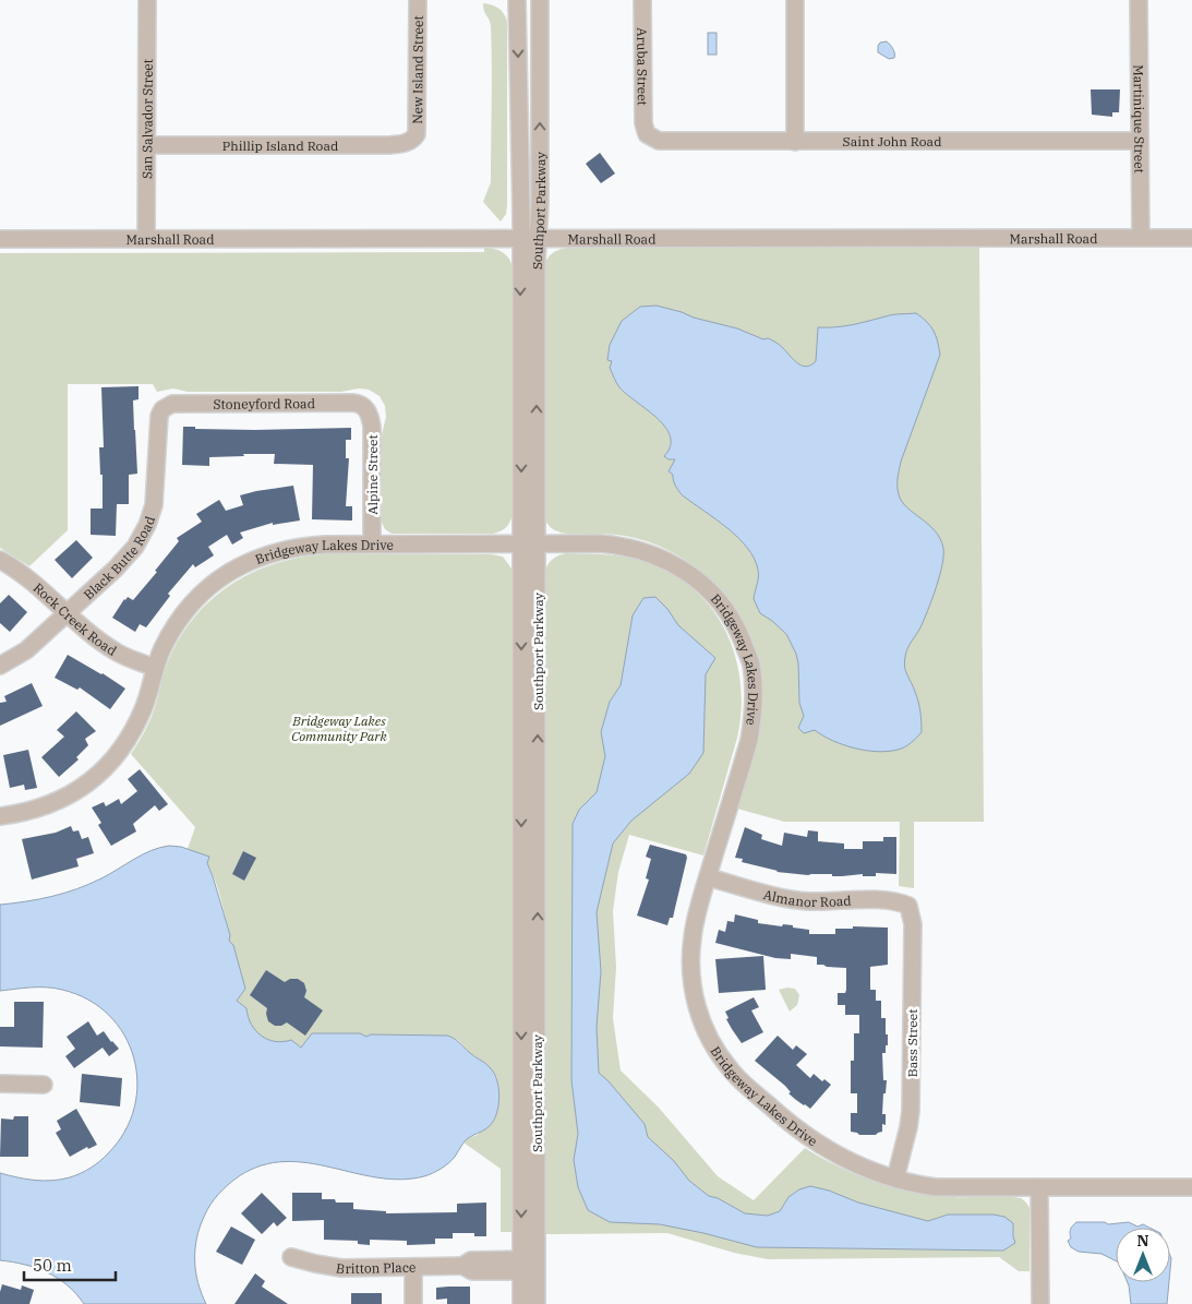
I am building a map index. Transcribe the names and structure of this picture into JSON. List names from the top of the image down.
{
  "streets": {
    "street": [
      "Aruba Street",
      "New Island Street",
      "San Salvador Street",
      "Martinique Street",
      "Saint John Road",
      "Phillip Island Road",
      "Southport Parkway",
      "Marshall Road",
      "Stoneyford Road",
      "Alpine Street",
      "Bridgeway Lakes Drive",
      "Black Butte Road",
      "Rock Creek Road",
      "Almanor Road",
      "Bass Street",
      "Britton Place"
    ]
  },
  "crossings": [
    ["Aruba Street", "Saint John Road"],
    ["New Island Street", "Phillip Island Road"],
    ["San Salvador Street", "Phillip Island Road"],
    ["San Salvador Street", "Marshall Road"],
    ["Martinique Street", "Saint John Road"],
    ["Martinique Street", "Marshall Road"],
    ["Southport Parkway", "Marshall Road"],
    ["Southport Parkway", "Bridgeway Lakes Drive"],
    ["Southport Parkway", "Britton Place"],
    ["Stoneyford Road", "Alpine Street"],
    ["Stoneyford Road", "Black Butte Road"],
    ["Alpine Street", "Bridgeway Lakes Drive"],
    ["Bridgeway Lakes Drive", "Rock Creek Road"],
    ["Bridgeway Lakes Drive", "Almanor Road"],
    ["Bridgeway Lakes Drive", "Bass Street"],
    ["Black Butte Road", "Rock Creek Road"],
    ["Almanor Road", "Bass Street"]
  ],
  "parks": ["Bridgeway Lakes Community Park"],
  "scale_bar": "50 m",
  "north": "top"
}
